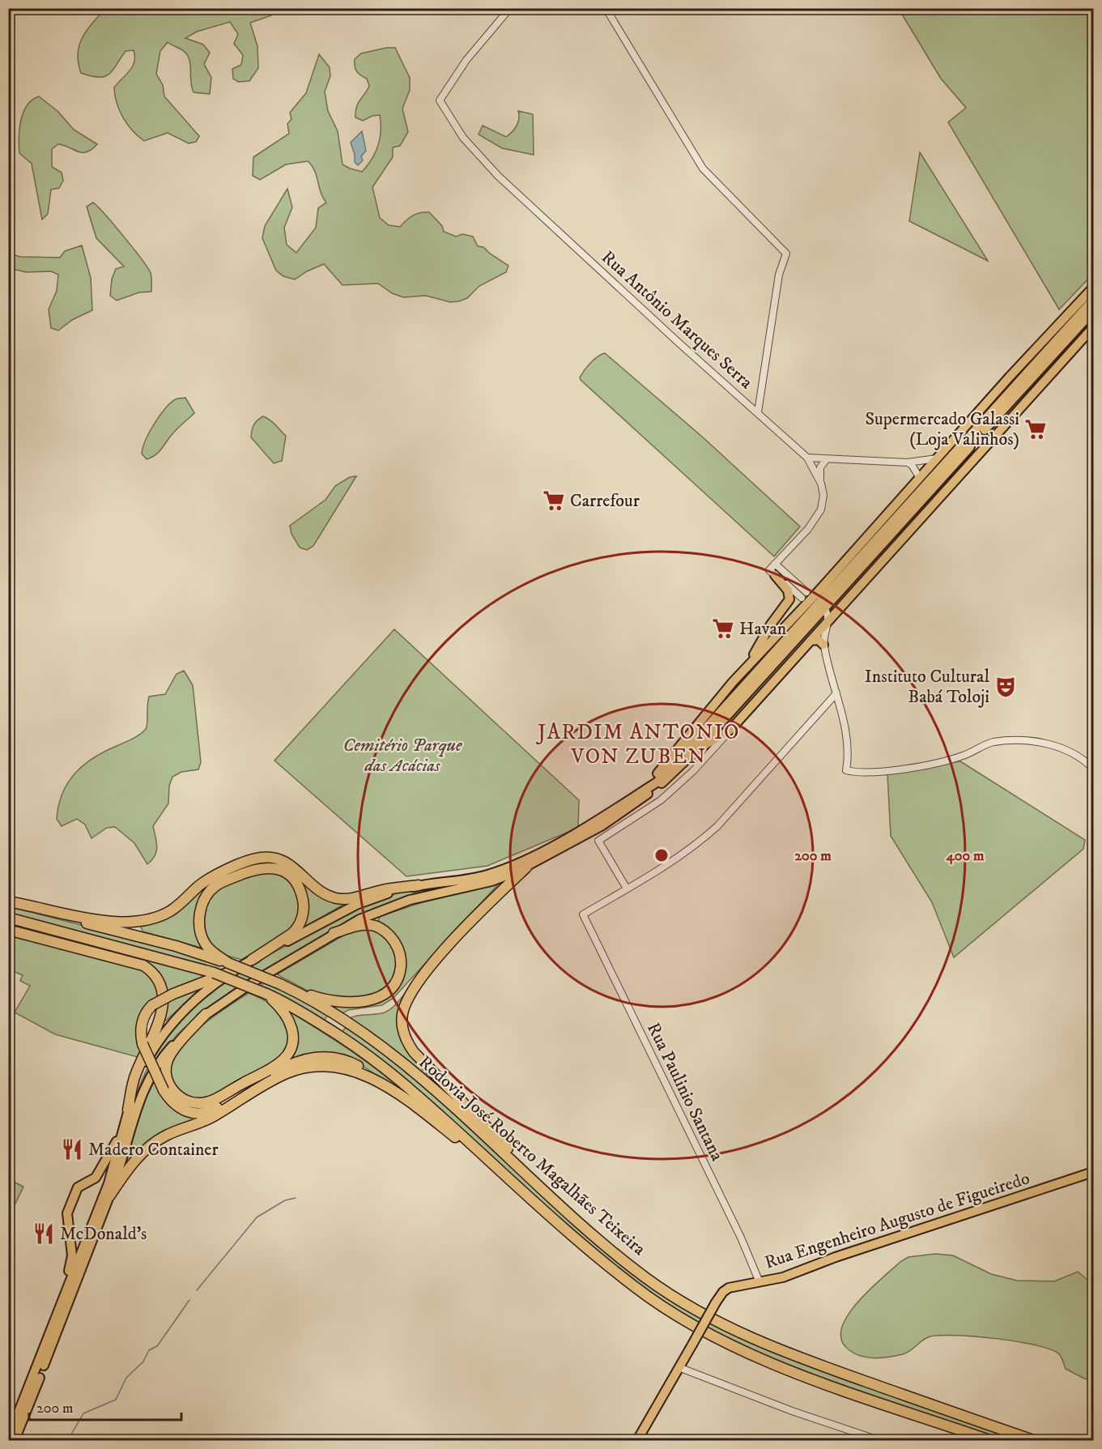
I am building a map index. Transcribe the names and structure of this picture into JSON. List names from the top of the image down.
{
  "streets": {
    "highway": ["Rodovia José Roberto Magalhães Teixeira"],
    "main road": ["Rua Engenheiro Augusto de Figueiredo"],
    "street": ["Rua Antônio Marques Serra", "Rua Paulinio Santana"]
  },
  "crossings": [
    ["Rua Paulinio Santana", "Rua Engenheiro Augusto de Figueiredo"]
  ],
  "districts": ["JARDIM ANTONIO VON ZUBEN"],
  "parks": ["Cemitério Parque das Acácias"],
  "places": {
    "supermarket": ["Supermercado Galassi (Loja Valinhos)", "Carrefour", "Havan"],
    "theatre": ["Instituto Cultural Babá Toloji"],
    "restaurant": ["Madero Container", "McDonald's"]
  },
  "scale_bar": "200 m",
  "rings": ["200 m", "400 m"]
}
